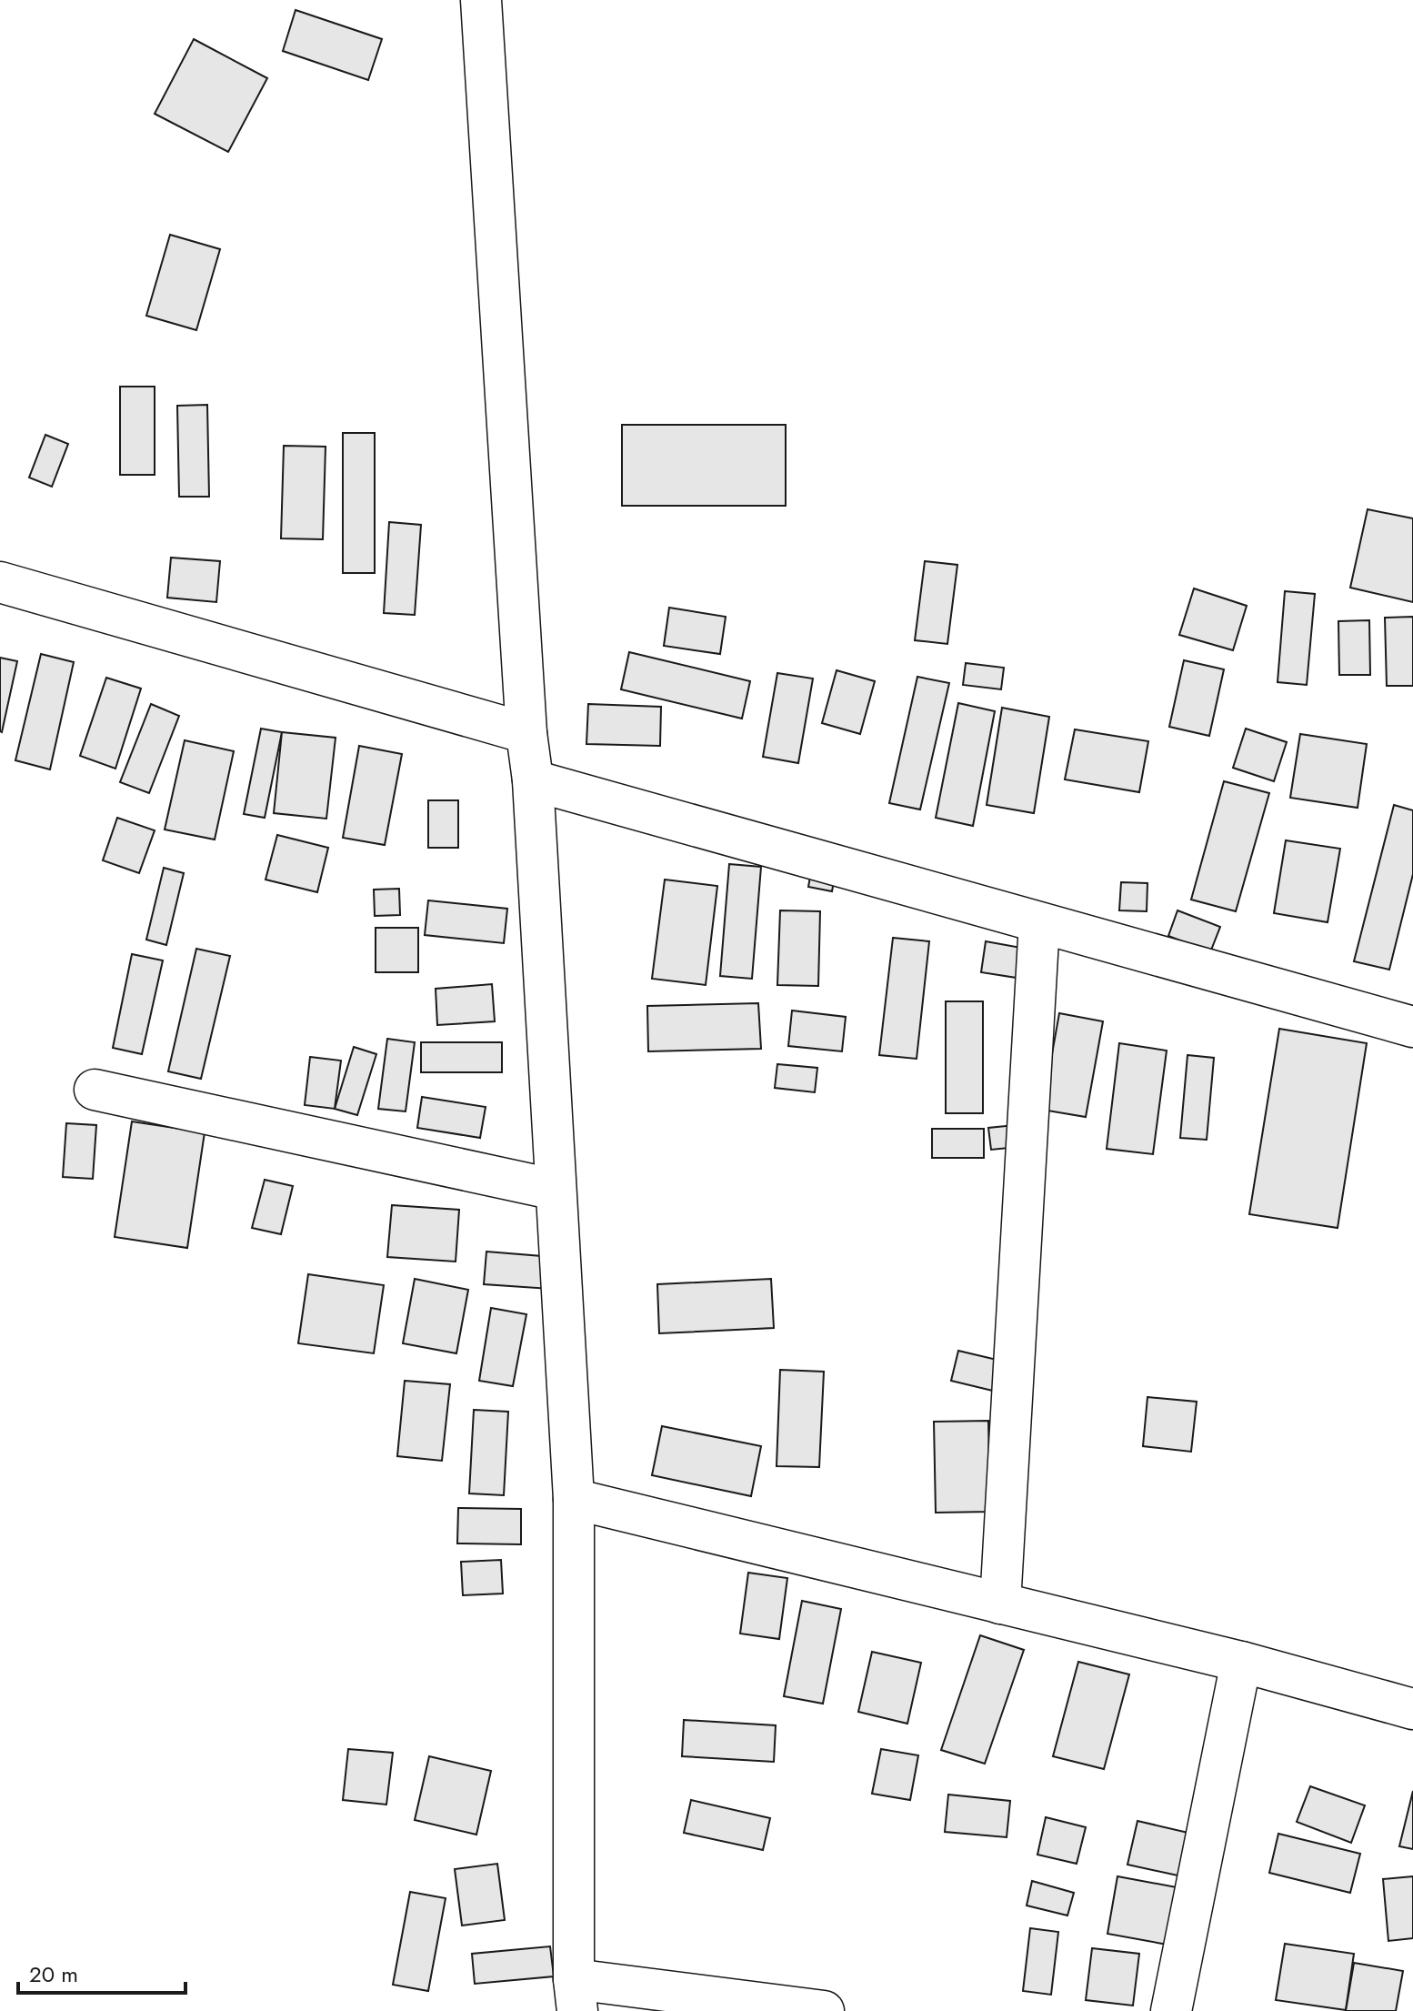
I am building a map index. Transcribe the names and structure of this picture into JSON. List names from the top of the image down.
{
  "scale_bar": "20 m"
}
